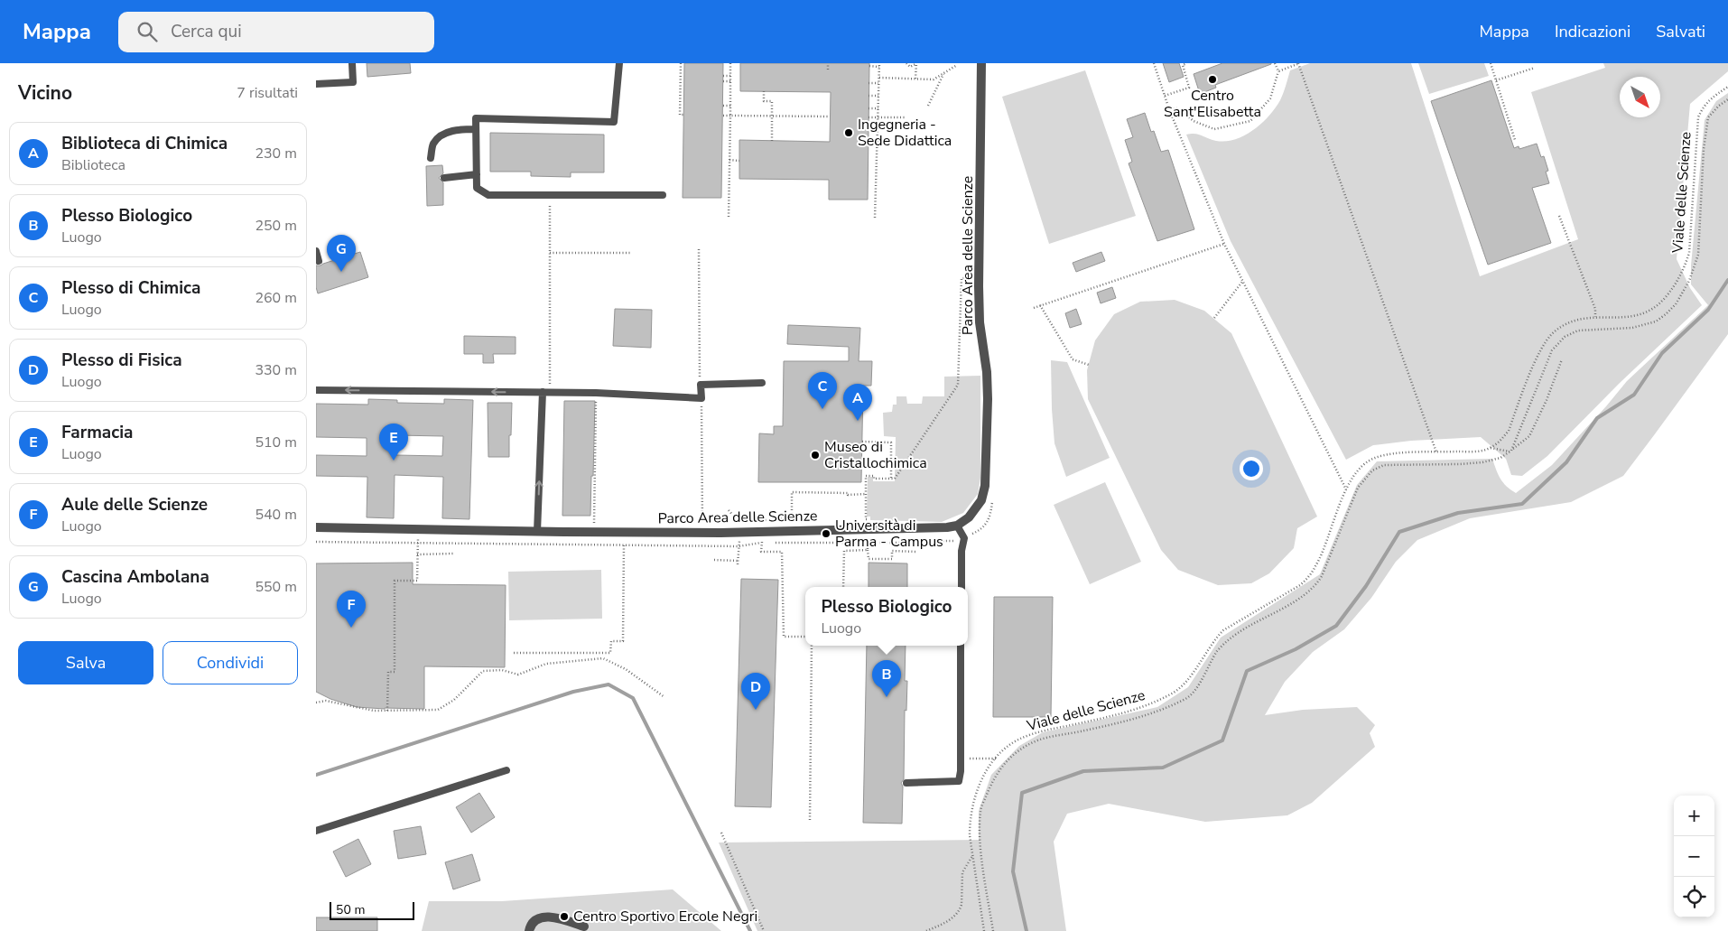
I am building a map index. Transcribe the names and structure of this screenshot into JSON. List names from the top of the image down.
{
  "streets": {
    "street": ["Parco Area delle Scienze"],
    "path": ["Viale delle Scienze"]
  },
  "places": [
    "Centro Sant'Elisabetta",
    "Ingegneria - Sede Didattica",
    "Museo di Cristallochimica",
    "Università di Parma - Campus",
    "Centro Sportivo Ercole Negri"
  ],
  "scale_bar": "50 m",
  "north": "bottom right",
  "page": {
    "header": "Mappa",
    "search": "Cerca qui",
    "nav": ["Mappa", "Indicazioni", "Salvati"],
    "heading": ["Vicino", "7 risultati"],
    "list": [
      {
        "mark": "A",
        "name": "Biblioteca di Chimica",
        "note": "Biblioteca",
        "value": "230 m"
      },
      {
        "mark": "B",
        "name": "Plesso Biologico",
        "note": "Luogo",
        "value": "250 m"
      },
      {
        "mark": "C",
        "name": "Plesso di Chimica",
        "note": "Luogo",
        "value": "260 m"
      },
      {
        "mark": "D",
        "name": "Plesso di Fisica",
        "note": "Luogo",
        "value": "330 m"
      },
      {
        "mark": "E",
        "name": "Farmacia",
        "note": "Luogo",
        "value": "510 m"
      },
      {
        "mark": "F",
        "name": "Aule delle Scienze",
        "note": "Luogo",
        "value": "540 m"
      },
      {
        "mark": "G",
        "name": "Cascina Ambolana",
        "note": "Luogo",
        "value": "550 m"
      }
    ],
    "pins": [
      "G",
      "C",
      "A",
      "E",
      "F",
      "B",
      "D"
    ],
    "popup": ["Plesso Biologico", "Luogo"],
    "buttons": ["Salva", "Condividi"],
    "map_buttons": ["+", "−"],
    "scale": "50 m"
  }
}
